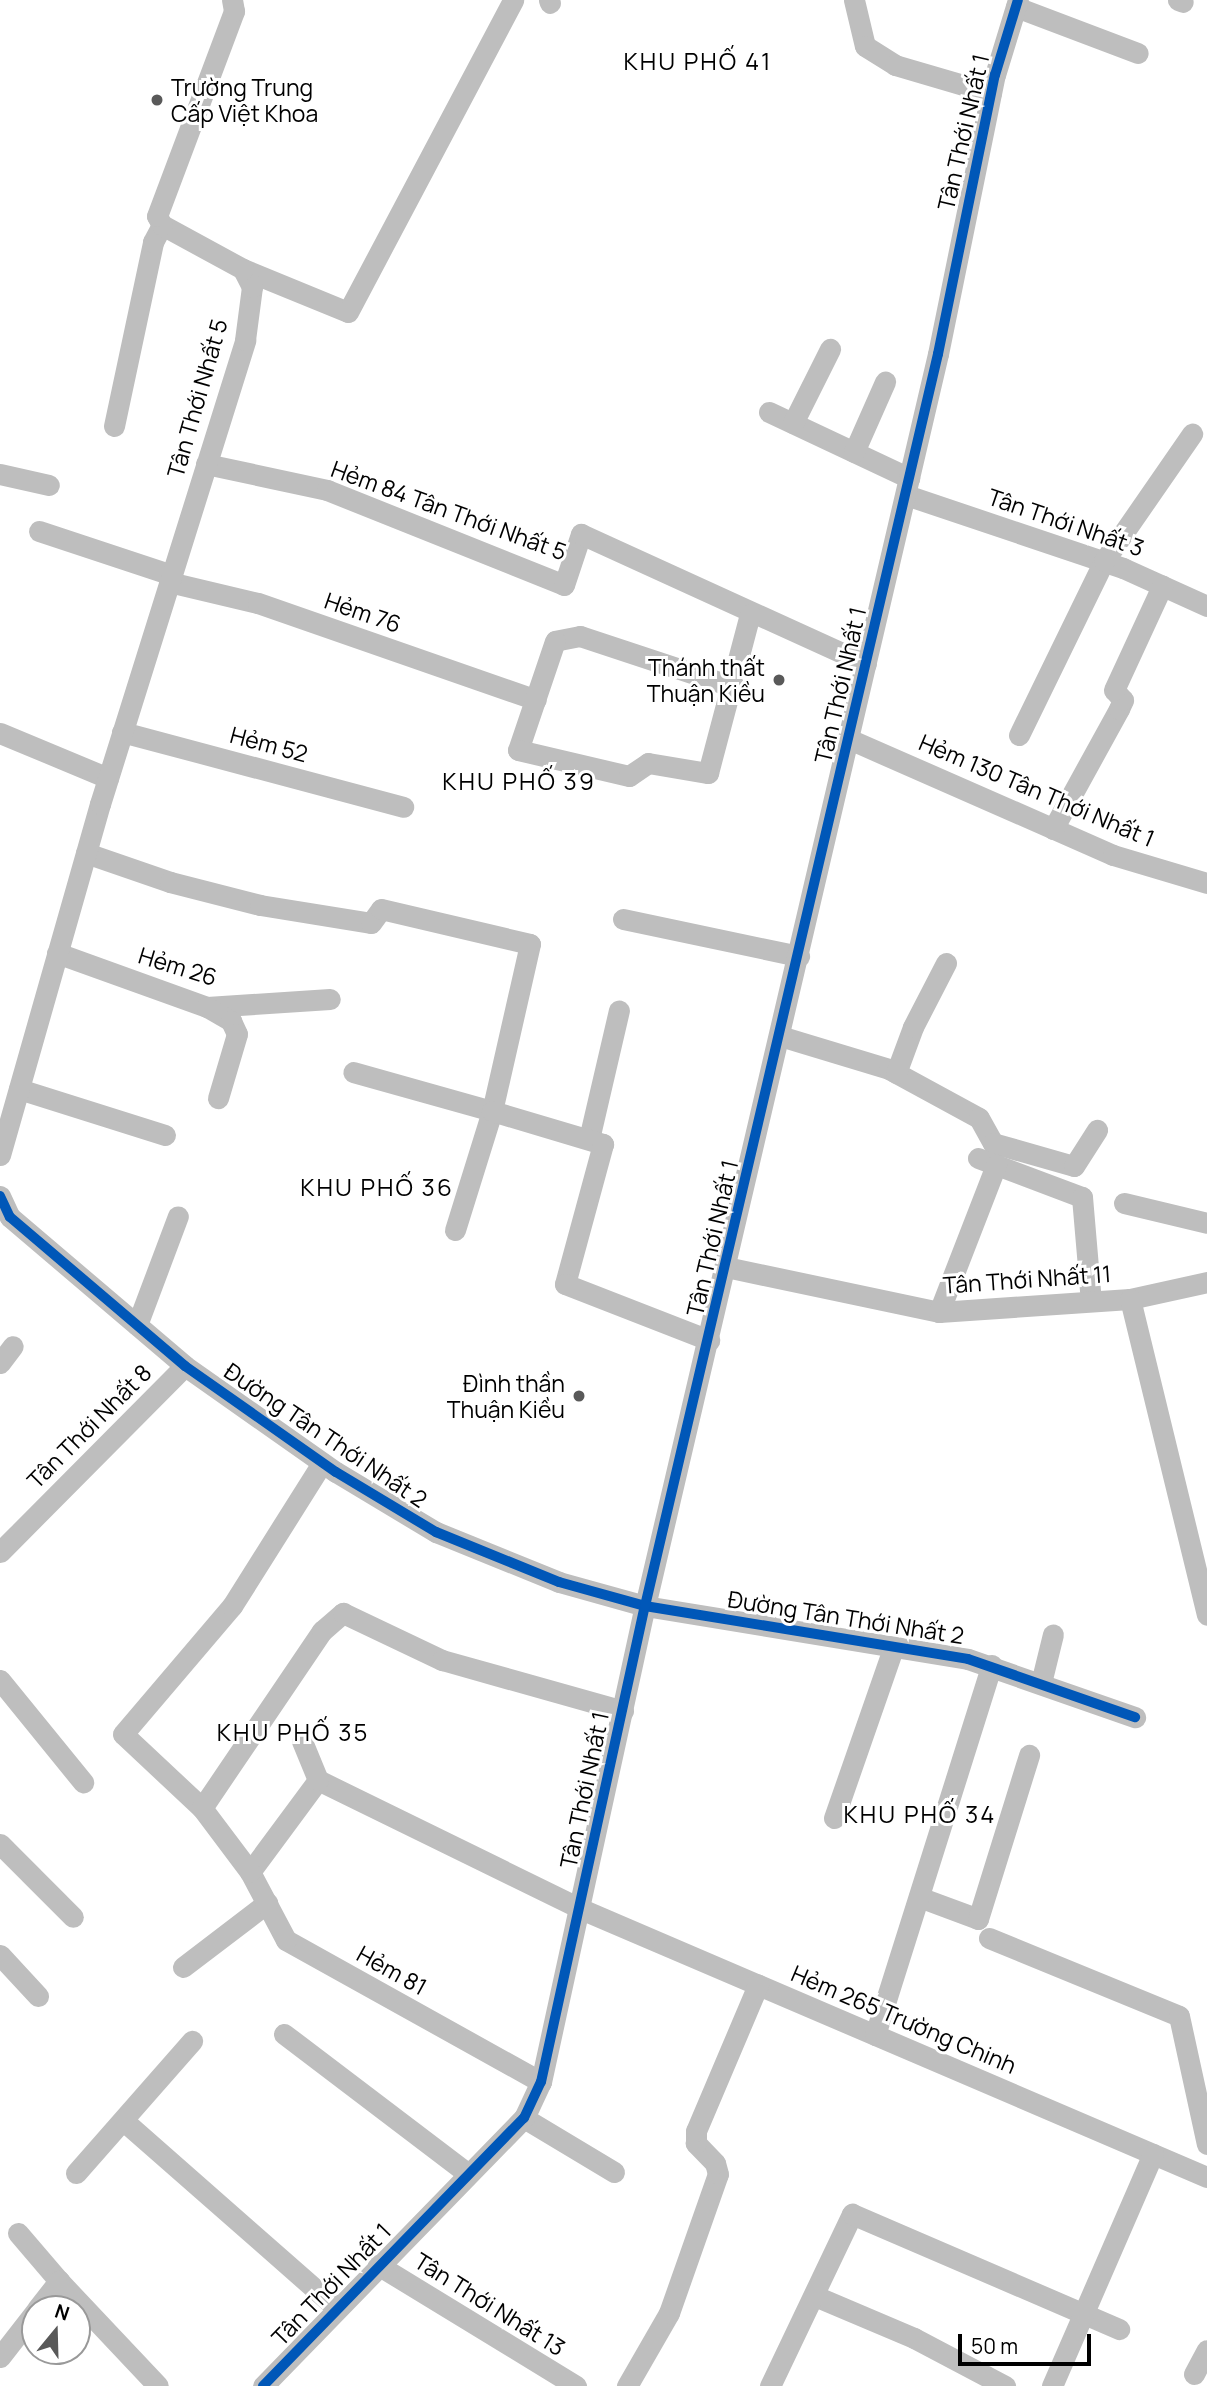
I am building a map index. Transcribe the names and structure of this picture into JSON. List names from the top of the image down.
{
  "streets": {
    "street": [
      "Tân Thới Nhất 1",
      "Tân Thới Nhất 5",
      "Hẻm 84 Tân Thới Nhất 5",
      "Tân Thới Nhất 3",
      "Hẻm 76",
      "Hẻm 52",
      "Hẻm 130 Tân Thới Nhất 1",
      "Hẻm 26",
      "Tân Thới Nhất 11",
      "Tân Thới Nhất 8",
      "Đường Tân Thới Nhất 2",
      "Hẻm 81",
      "Hẻm 265 Trường Chinh",
      "Tân Thới Nhất 13"
    ]
  },
  "crossings": [
    ["Tân Thới Nhất 1", "Hẻm 84 Tân Thới Nhất 5"],
    ["Tân Thới Nhất 1", "Tân Thới Nhất 3"],
    ["Tân Thới Nhất 1", "Hẻm 130 Tân Thới Nhất 1"],
    ["Tân Thới Nhất 1", "Tân Thới Nhất 11"],
    ["Tân Thới Nhất 1", "Đường Tân Thới Nhất 2"],
    ["Tân Thới Nhất 1", "Hẻm 81"],
    ["Tân Thới Nhất 1", "Hẻm 265 Trường Chinh"],
    ["Tân Thới Nhất 1", "Tân Thới Nhất 13"],
    ["Tân Thới Nhất 5", "Hẻm 84 Tân Thới Nhất 5"],
    ["Tân Thới Nhất 5", "Hẻm 76"],
    ["Tân Thới Nhất 5", "Hẻm 52"],
    ["Tân Thới Nhất 8", "Đường Tân Thới Nhất 2"],
    ["Đường Tân Thới Nhất 2", "Hẻm 81"]
  ],
  "districts": [
    "KHU PHỐ 41",
    "KHU PHỐ 39",
    "KHU PHỐ 36",
    "KHU PHỐ 35",
    "KHU PHỐ 34"
  ],
  "places": ["Trường Trung Cấp Việt Khoa", "Thánh thất Thuận Kiều", "Đình thần Thuận Kiều"],
  "scale_bar": "50 m",
  "north": "top"
}
